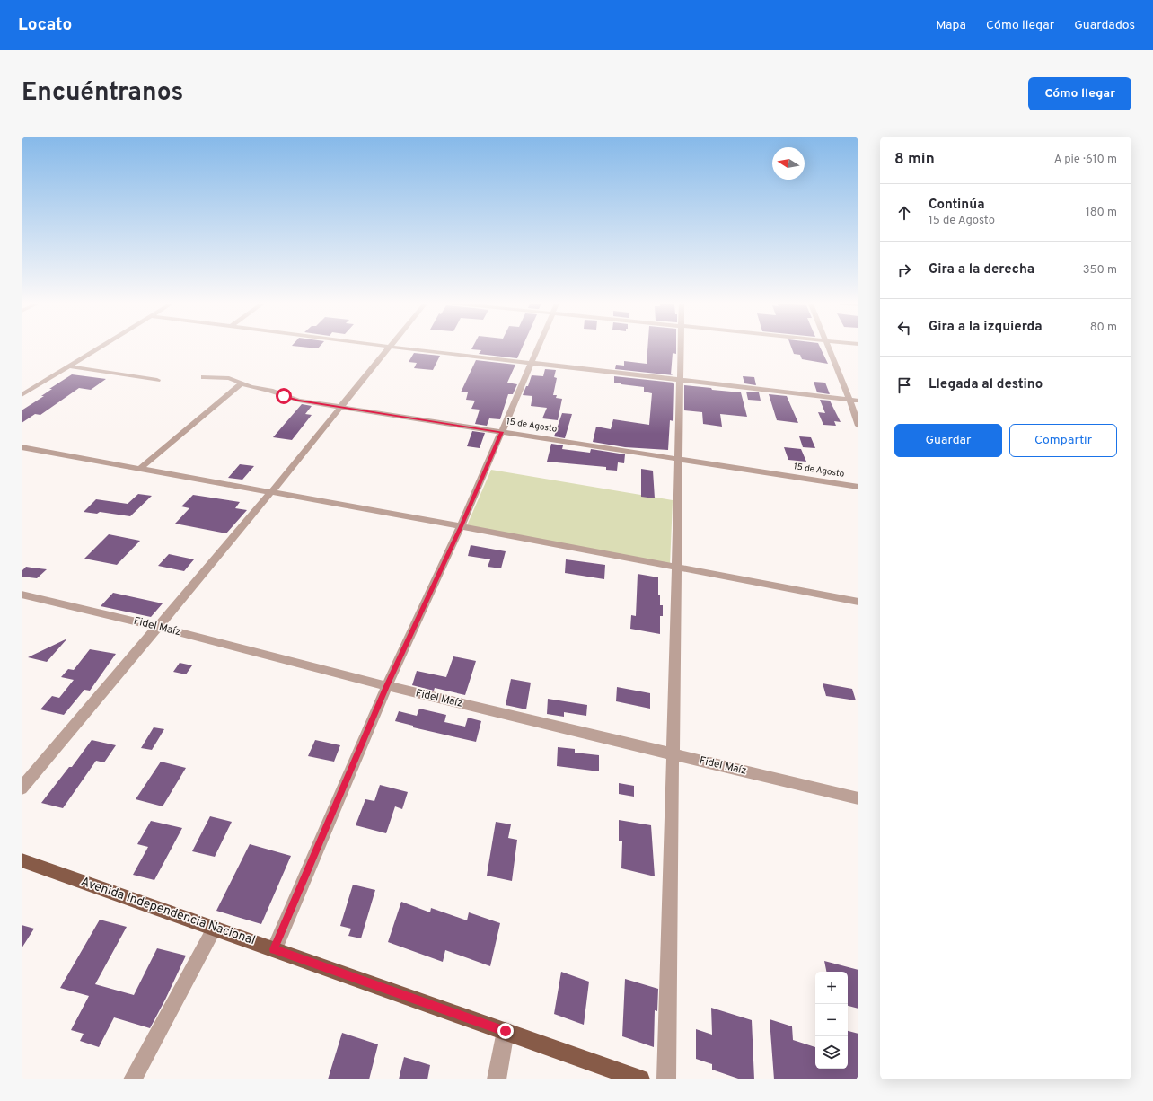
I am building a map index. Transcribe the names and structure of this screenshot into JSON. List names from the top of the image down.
{
  "streets": {
    "main road": ["Avenida Independencia Nacional"],
    "street": ["15 de Agosto", "Fidel Maíz"]
  },
  "north": "left",
  "page": {
    "header": "Locato",
    "nav": ["Mapa", "Cómo llegar", "Guardados"],
    "title": "Encuéntranos",
    "buttons": [
      "Cómo llegar",
      ["Guardar", "Compartir"]
    ],
    "heading": ["8 min", "A pie · 610 m"],
    "list": [
      ["Continúa", "15 de Agosto", "180 m"],
      ["Gira a la derecha", "350 m"],
      ["Gira a la izquierda", "80 m"],
      "Llegada al destino"
    ],
    "map_buttons": ["+", "−"]
  }
}
